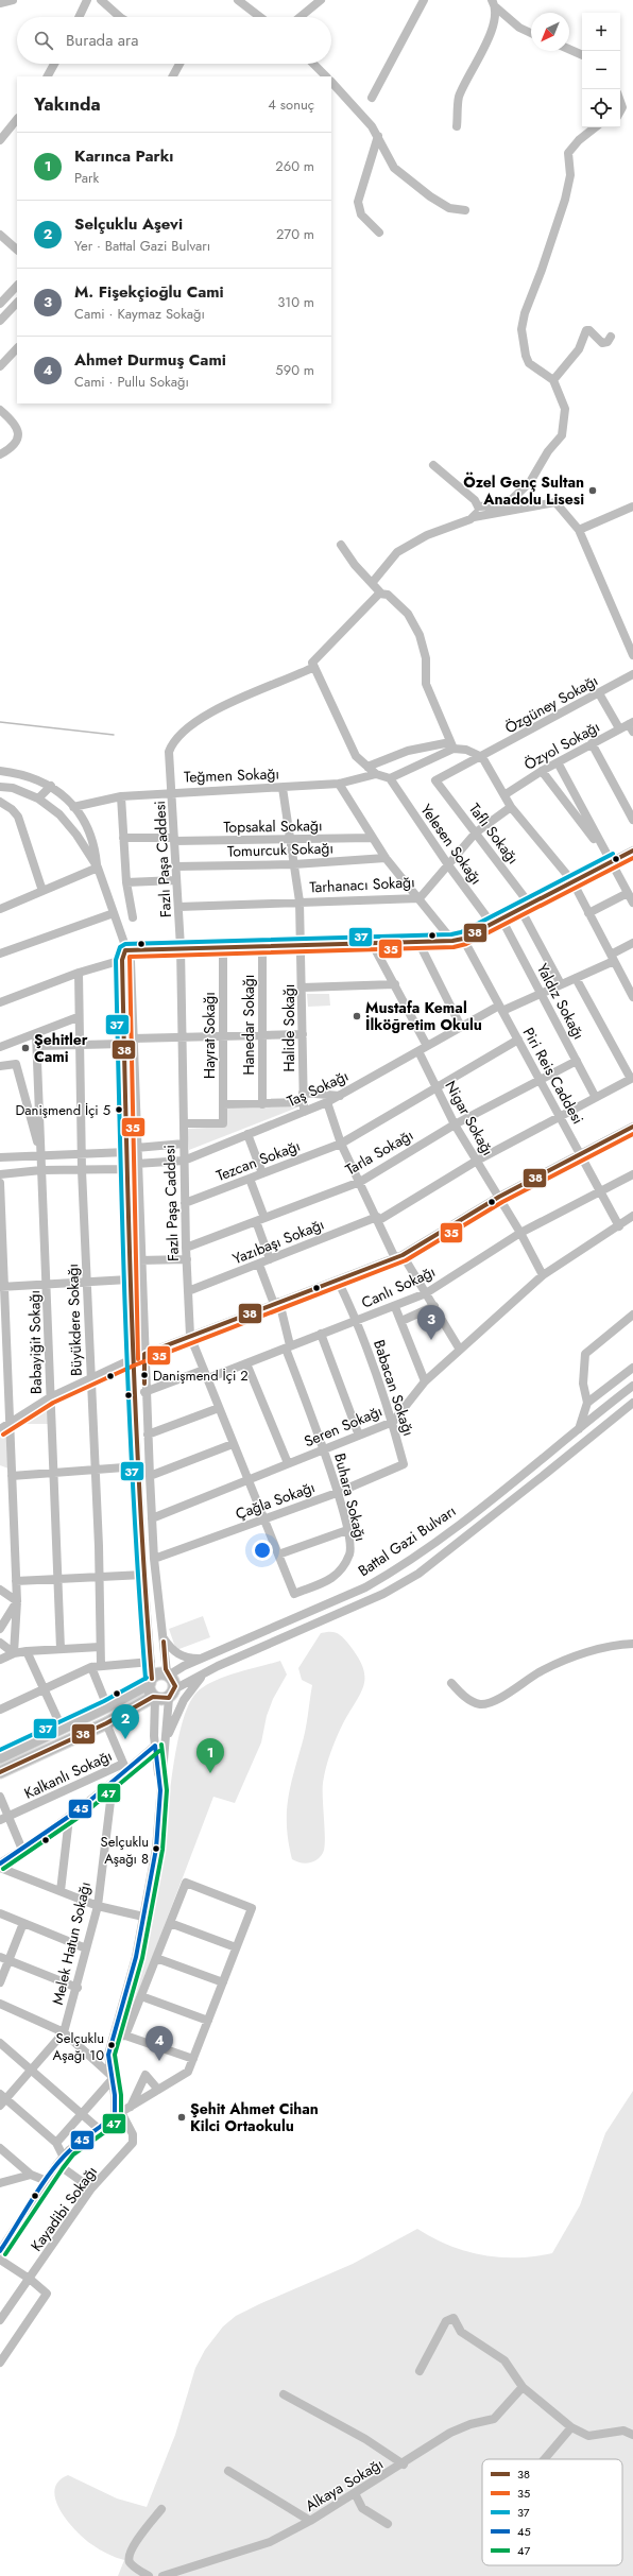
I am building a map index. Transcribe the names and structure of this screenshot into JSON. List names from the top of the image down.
{
  "streets": {
    "street": [
      "Özgüney Sokağı",
      "Özyol Sokağı",
      "Teğmen Sokağı",
      "Topsakal Sokağı",
      "Taflı Sokağı",
      "Yelesen Sokağı",
      "Tomurcuk Sokağı",
      "Fazlı Paşa Caddesi",
      "Tarhanacı Sokağı",
      "Yaldız Sokağı",
      "Hanedar Sokağı",
      "Halide Sokağı",
      "Hayrat Sokağı",
      "Piri Reis Caddesi",
      "Taş Sokağı",
      "Nigar Sokağı",
      "Tarla Sokağı",
      "Tezcan Sokağı",
      "Yazıbaşı Sokağı",
      "Canlı Sokağı",
      "Büyükdere Sokağı",
      "Babayiğit Sokağı",
      "Babacan Sokağı",
      "Seren Sokağı",
      "Buhara Sokağı",
      "Çağla Sokağı",
      "Battal Gazi Bulvarı",
      "Kalkanlı Sokağı",
      "Melek Hatun Sokağı",
      "Kayadibi Sokağı",
      "Alkaya Sokağı"
    ]
  },
  "crossings": [
    ["Özgüney Sokağı", "Taflı Sokağı"],
    ["Teğmen Sokağı", "Fazlı Paşa Caddesi"],
    ["Teğmen Sokağı", "Halide Sokağı"],
    ["Topsakal Sokağı", "Fazlı Paşa Caddesi"],
    ["Topsakal Sokağı", "Halide Sokağı"],
    ["Taflı Sokağı", "Tarhanacı Sokağı"],
    ["Yelesen Sokağı", "Tarhanacı Sokağı"],
    ["Tomurcuk Sokağı", "Fazlı Paşa Caddesi"],
    ["Tomurcuk Sokağı", "Halide Sokağı"],
    ["Fazlı Paşa Caddesi", "Tarhanacı Sokağı"],
    ["Fazlı Paşa Caddesi", "Hayrat Sokağı"],
    ["Fazlı Paşa Caddesi", "Taş Sokağı"],
    ["Fazlı Paşa Caddesi", "Tarla Sokağı"],
    ["Fazlı Paşa Caddesi", "Tezcan Sokağı"],
    ["Fazlı Paşa Caddesi", "Yazıbaşı Sokağı"],
    ["Fazlı Paşa Caddesi", "Canlı Sokağı"],
    ["Fazlı Paşa Caddesi", "Seren Sokağı"],
    ["Fazlı Paşa Caddesi", "Buhara Sokağı"],
    ["Fazlı Paşa Caddesi", "Çağla Sokağı"],
    ["Tarhanacı Sokağı", "Halide Sokağı"],
    ["Yaldız Sokağı", "Taş Sokağı"],
    ["Yaldız Sokağı", "Tarla Sokağı"],
    ["Yaldız Sokağı", "Yazıbaşı Sokağı"],
    ["Halide Sokağı", "Taş Sokağı"],
    ["Piri Reis Caddesi", "Taş Sokağı"],
    ["Piri Reis Caddesi", "Tarla Sokağı"],
    ["Piri Reis Caddesi", "Tezcan Sokağı"],
    ["Piri Reis Caddesi", "Yazıbaşı Sokağı"],
    ["Piri Reis Caddesi", "Canlı Sokağı"],
    ["Piri Reis Caddesi", "Seren Sokağı"],
    ["Taş Sokağı", "Nigar Sokağı"],
    ["Nigar Sokağı", "Tarla Sokağı"],
    ["Nigar Sokağı", "Tezcan Sokağı"],
    ["Nigar Sokağı", "Yazıbaşı Sokağı"],
    ["Nigar Sokağı", "Canlı Sokağı"],
    ["Nigar Sokağı", "Seren Sokağı"],
    ["Yazıbaşı Sokağı", "Buhara Sokağı"],
    ["Canlı Sokağı", "Babacan Sokağı"],
    ["Canlı Sokağı", "Buhara Sokağı"],
    ["Babacan Sokağı", "Seren Sokağı"],
    ["Babacan Sokağı", "Çağla Sokağı"],
    ["Seren Sokağı", "Buhara Sokağı"],
    ["Buhara Sokağı", "Çağla Sokağı"]
  ],
  "places": [
    "Özel Genç Sultan Anadolu Lisesi",
    "Mustafa Kemal İlköğretim Okulu",
    "Şehitler Cami",
    "Danişmend İçi 5",
    "Danişmend İçi 2",
    "Selçuklu Aşağı 8",
    "Selçuklu Aşağı 10",
    "Şehit Ahmet Cihan Kilci Ortaokulu"
  ],
  "lines": [
    "transit line 38",
    "transit line 37",
    "transit line 35",
    "transit line 47",
    "transit line 45"
  ],
  "legend": [
    "38",
    "35",
    "37",
    "45",
    "47"
  ],
  "north": "bottom left",
  "page": {
    "map_buttons": ["+", "−"],
    "search": "Burada ara",
    "heading": ["Yakında", "4 sonuç"],
    "list": [
      {
        "mark": "1",
        "name": "Karınca Parkı",
        "note": "Park",
        "value": "260 m"
      },
      {
        "mark": "2",
        "name": "Selçuklu Aşevi",
        "note": "Yer · Battal Gazi Bulvarı",
        "value": "270 m"
      },
      {
        "mark": "3",
        "name": "M. Fişekçioğlu Cami",
        "note": "Cami · Kaymaz Sokağı",
        "value": "310 m"
      },
      {
        "mark": "4",
        "name": "Ahmet Durmuş Cami",
        "note": "Cami · Pullu Sokağı",
        "value": "590 m"
      }
    ],
    "pins": [
      "3",
      "2",
      "1",
      "4"
    ]
  }
}
